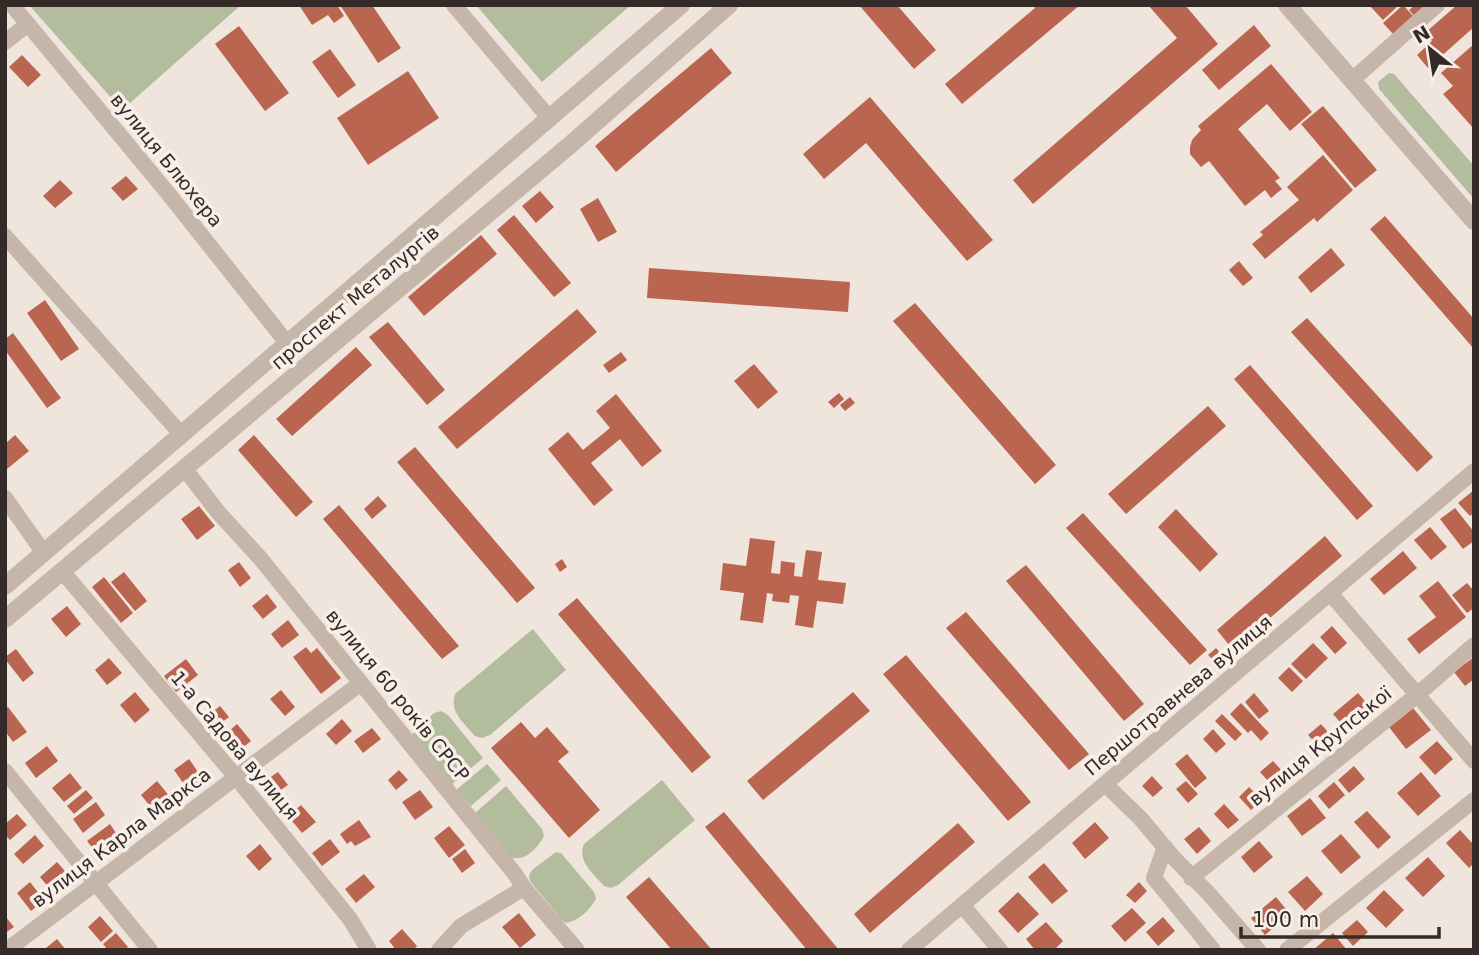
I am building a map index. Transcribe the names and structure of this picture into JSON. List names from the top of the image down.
{
  "streets": {
    "street": [
      "вулиця Блюхера",
      "проспект Металургів",
      "вулиця 60 років СРСР",
      "Першотравнева вулиця",
      "1-а Садова вулиця",
      "вулиця Крупської",
      "вулиця Карла Маркса"
    ]
  },
  "crossings": [
    ["вулиця Блюхера", "проспект Металургів"],
    ["проспект Металургів", "вулиця 60 років СРСР"],
    ["проспект Металургів", "1-а Садова вулиця"],
    ["вулиця 60 років СРСР", "вулиця Карла Маркса"],
    ["1-а Садова вулиця", "вулиця Карла Маркса"]
  ],
  "scale_bar": "100 m",
  "north": "top left"
}
